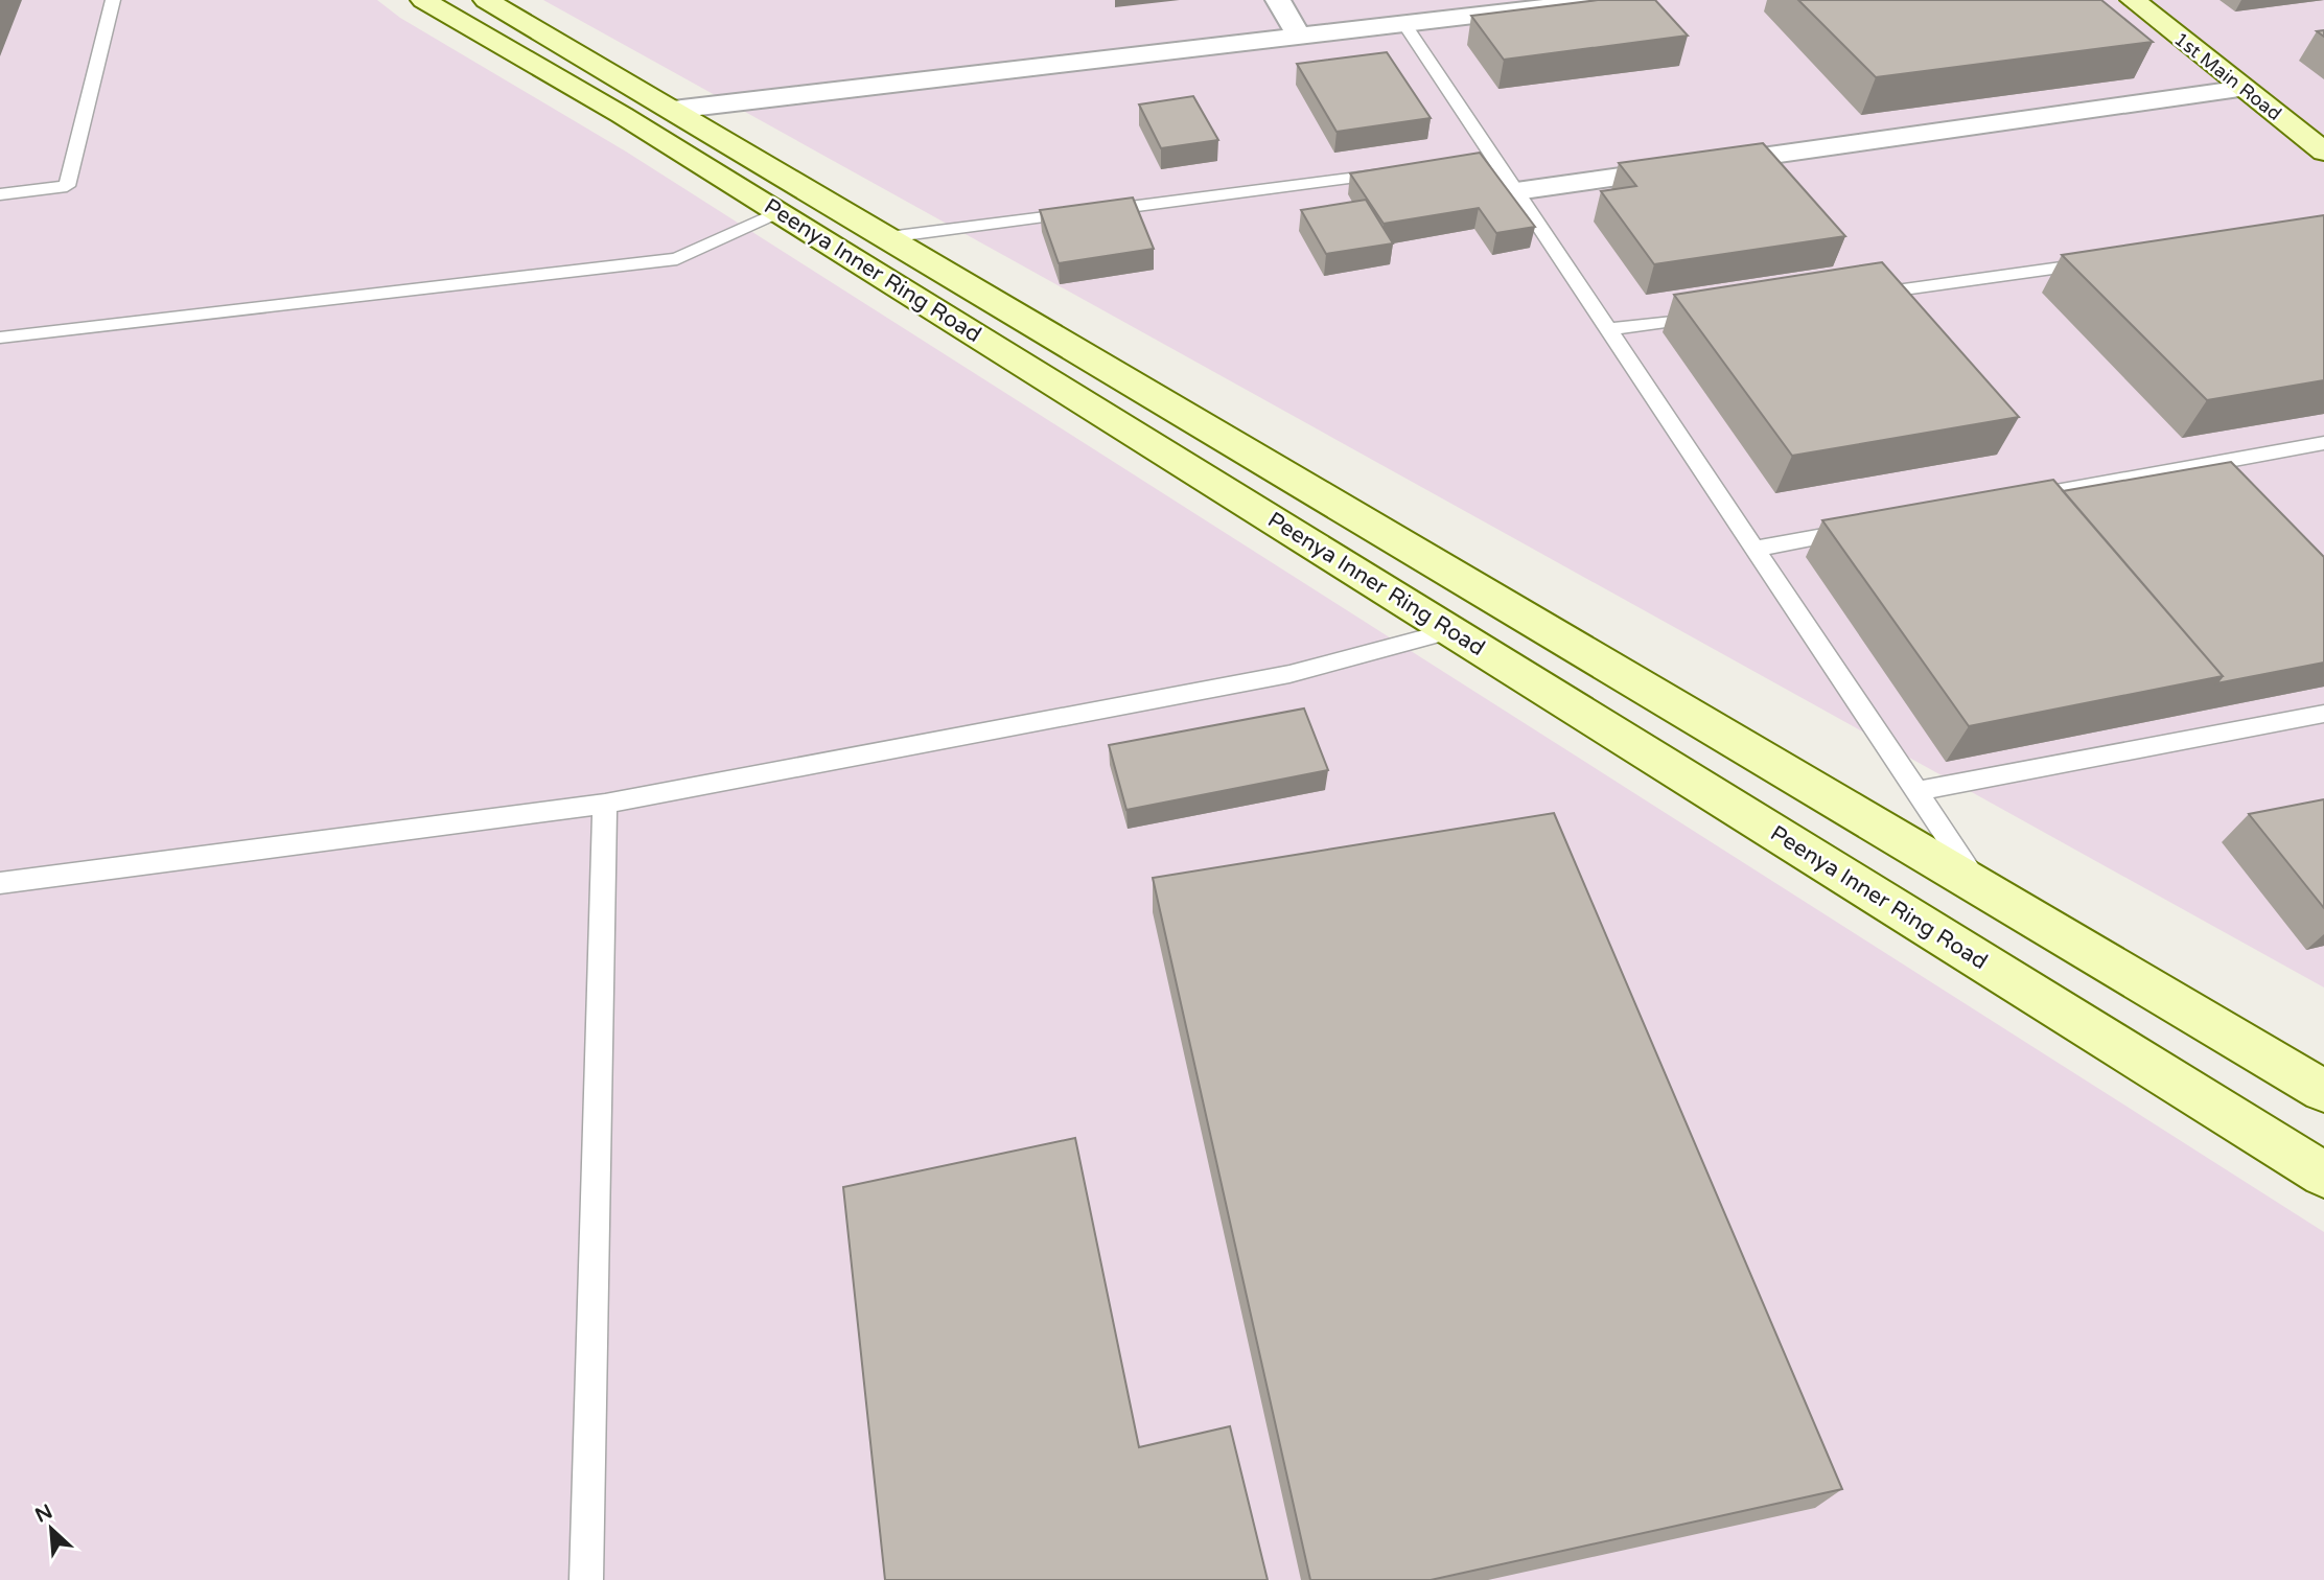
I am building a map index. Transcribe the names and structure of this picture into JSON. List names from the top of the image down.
{
  "streets": {
    "main road": ["1st Main Road", "Peenya Inner Ring Road"]
  },
  "north": "top left"
}
